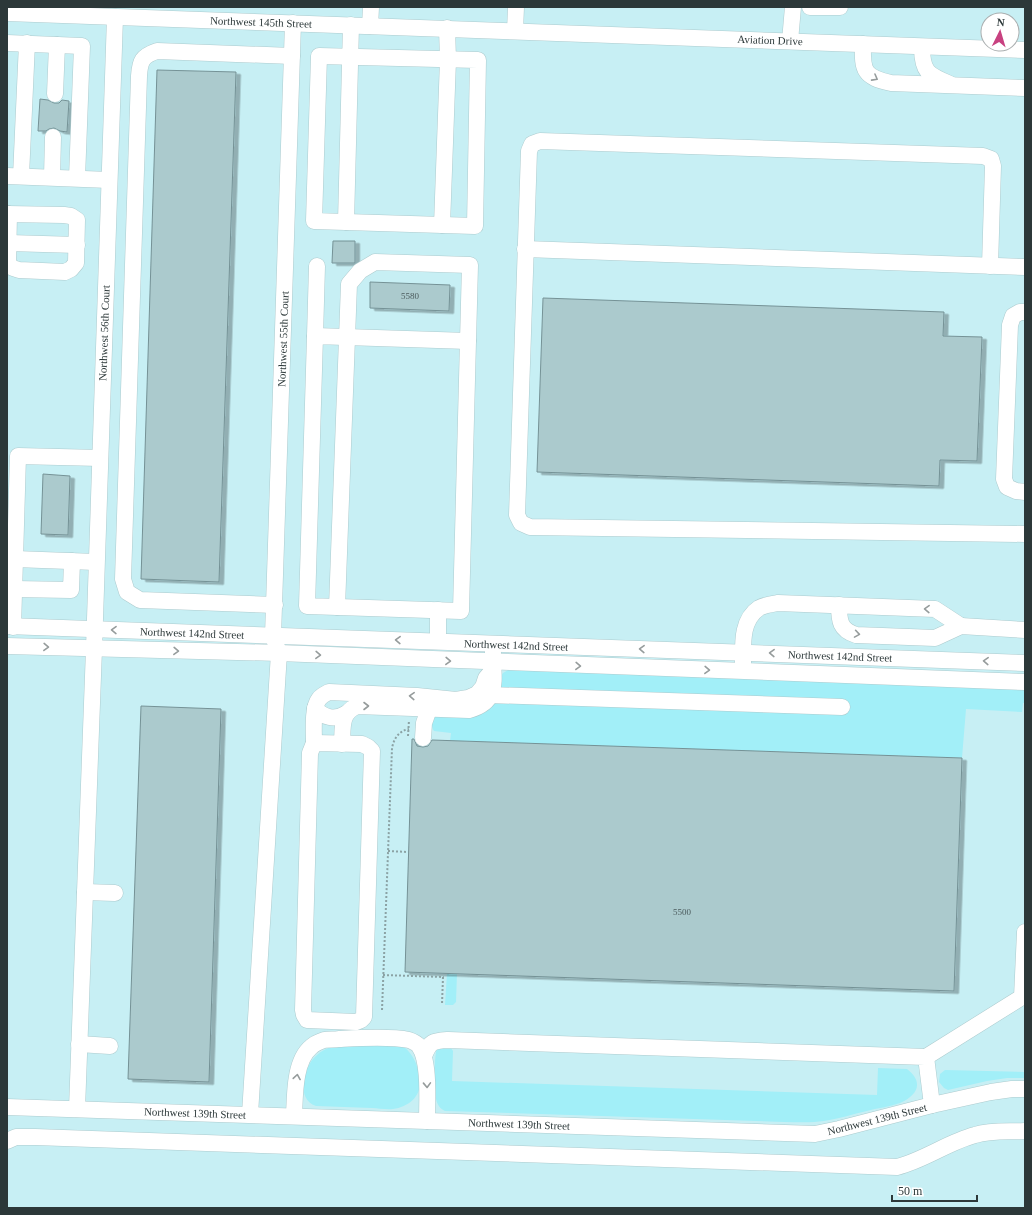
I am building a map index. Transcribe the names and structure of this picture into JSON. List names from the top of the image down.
{
  "streets": {
    "street": [
      "Northwest 145th Street",
      "Aviation Drive",
      "Northwest 56th Court",
      "Northwest 55th Court",
      "Northwest 142nd Street",
      "Northwest 139th Street"
    ]
  },
  "crossings": [
    ["Northwest 145th Street", "Aviation Drive"],
    ["Northwest 145th Street", "Northwest 56th Court"],
    ["Northwest 145th Street", "Northwest 55th Court"],
    ["Northwest 56th Court", "Northwest 142nd Street"],
    ["Northwest 56th Court", "Northwest 139th Street"],
    ["Northwest 55th Court", "Northwest 142nd Street"]
  ],
  "house_numbers": ["5580", "5500"],
  "scale_bar": "50 m",
  "north": "top"
}
